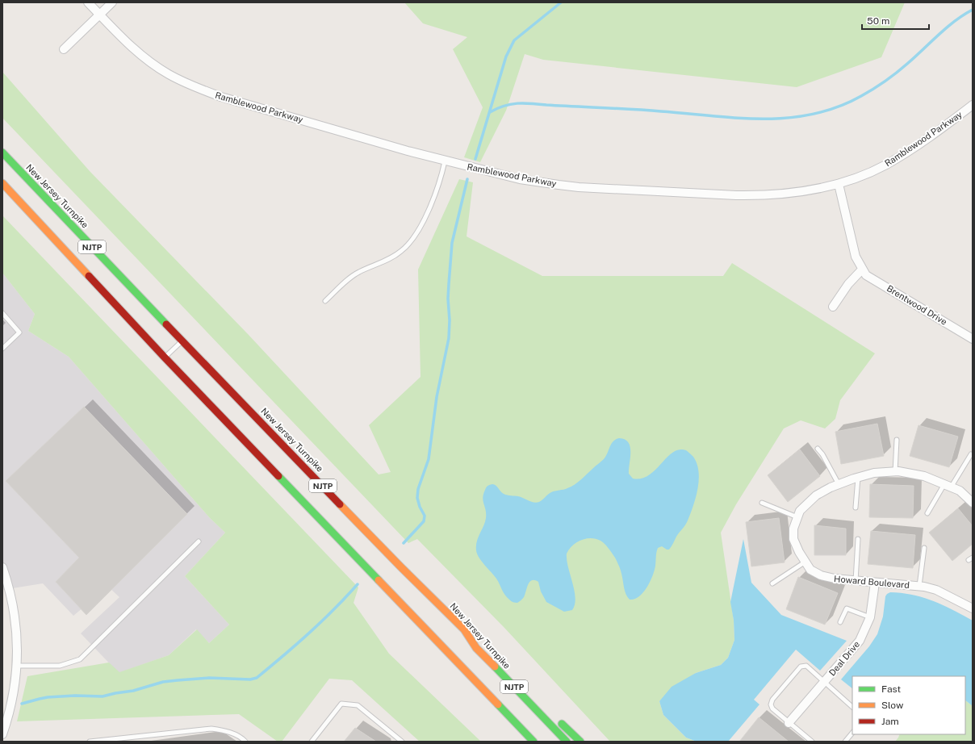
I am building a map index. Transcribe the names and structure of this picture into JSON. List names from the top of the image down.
{
  "streets": {
    "highway": ["New Jersey Turnpike", "NJTP"],
    "street": [
      "Ramblewood Parkway",
      "Brentwood Drive",
      "Howard Boulevard",
      "Deal Drive"
    ]
  },
  "crossings": [
    ["Howard Boulevard", "Deal Drive"]
  ],
  "legend": ["Fast", "Slow", "Jam"],
  "scale_bar": "50 m"
}
